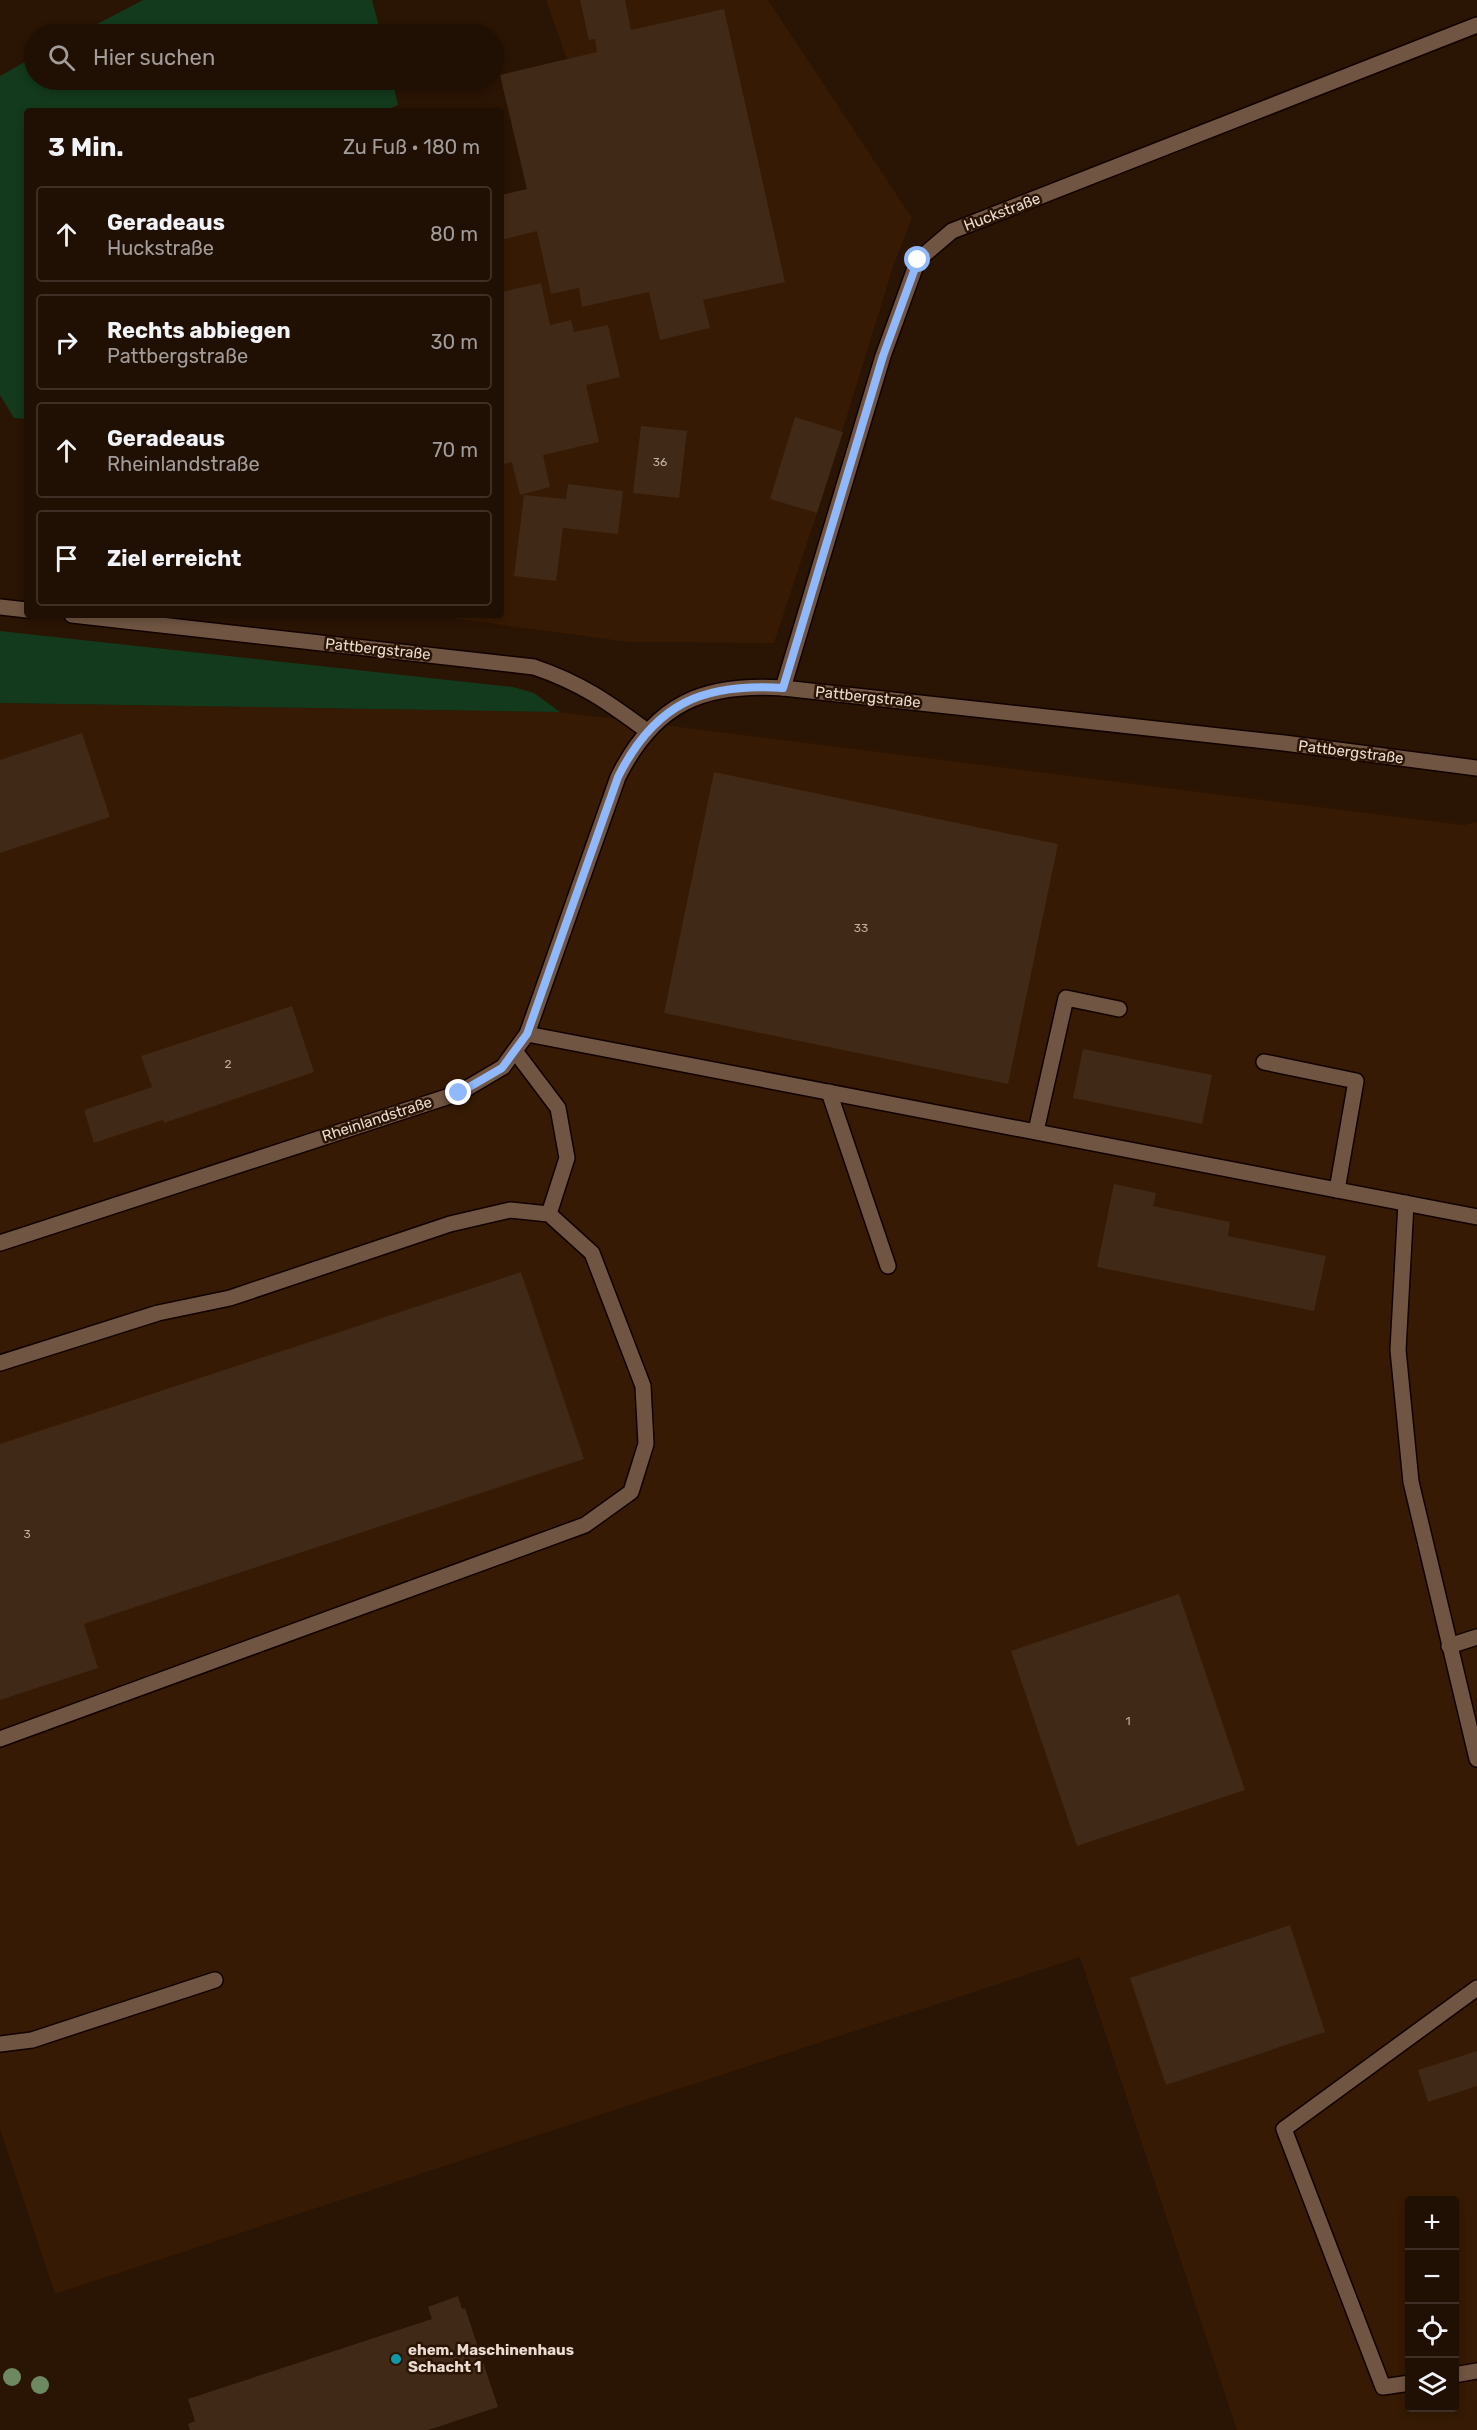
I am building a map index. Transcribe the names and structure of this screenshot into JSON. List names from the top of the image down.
{
  "streets": {
    "street": ["Huckstraße", "Pattbergstraße", "Rheinlandstraße"]
  },
  "crossings": [
    ["Huckstraße", "Pattbergstraße"],
    ["Pattbergstraße", "Rheinlandstraße"]
  ],
  "places": ["ehem. Maschinenhaus Schacht 1"],
  "house_numbers": [
    "36",
    "33",
    "2",
    "3",
    "1"
  ],
  "page": {
    "search": "Hier suchen",
    "heading": ["3 Min.", "Zu Fuß · 180 m"],
    "list": [
      ["Geradeaus", "Huckstraße", "80 m"],
      ["Rechts abbiegen", "Pattbergstraße", "30 m"],
      ["Geradeaus", "Rheinlandstraße", "70 m"],
      "Ziel erreicht"
    ],
    "map_buttons": ["+", "−"]
  }
}
